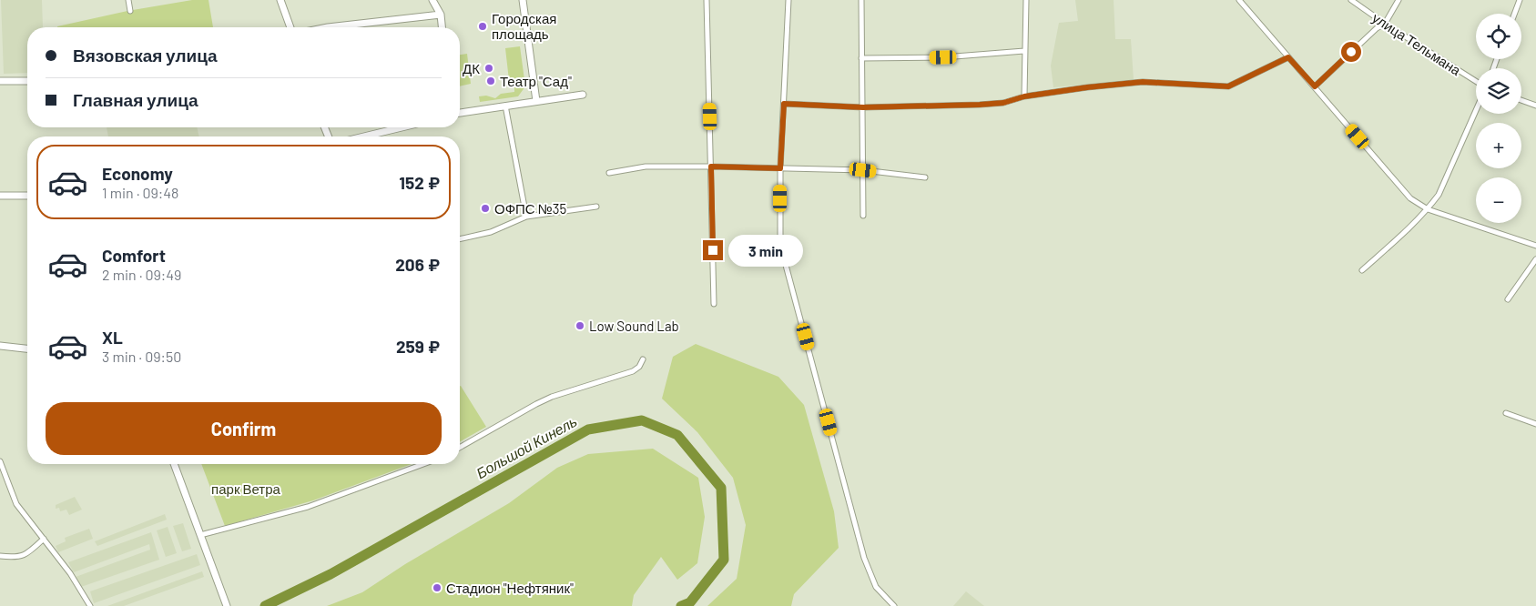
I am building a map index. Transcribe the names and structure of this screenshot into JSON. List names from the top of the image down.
{
  "streets": {
    "street": ["улица Тельмана"]
  },
  "water": ["Большой Кинель"],
  "parks": ["парк Ветра"],
  "places": [
    "Городская площадь",
    "ДК",
    "Театр \"Сад\"",
    "ОФПС №35",
    "Low Sound Lab",
    "Стадион \"Нефтяник\""
  ],
  "page": {
    "map_buttons": ["+", "−"],
    "banner": ["Вязовская улица", "Главная улица"],
    "list": [
      {
        "name": "Economy",
        "note": "1 min · 09:48",
        "value": "152 ₽"
      },
      {
        "name": "Comfort",
        "note": "2 min · 09:49",
        "value": "206 ₽"
      },
      {
        "name": "XL",
        "note": "3 min · 09:50",
        "value": "259 ₽"
      }
    ],
    "bubble": "3 min",
    "buttons": "Confirm"
  }
}
